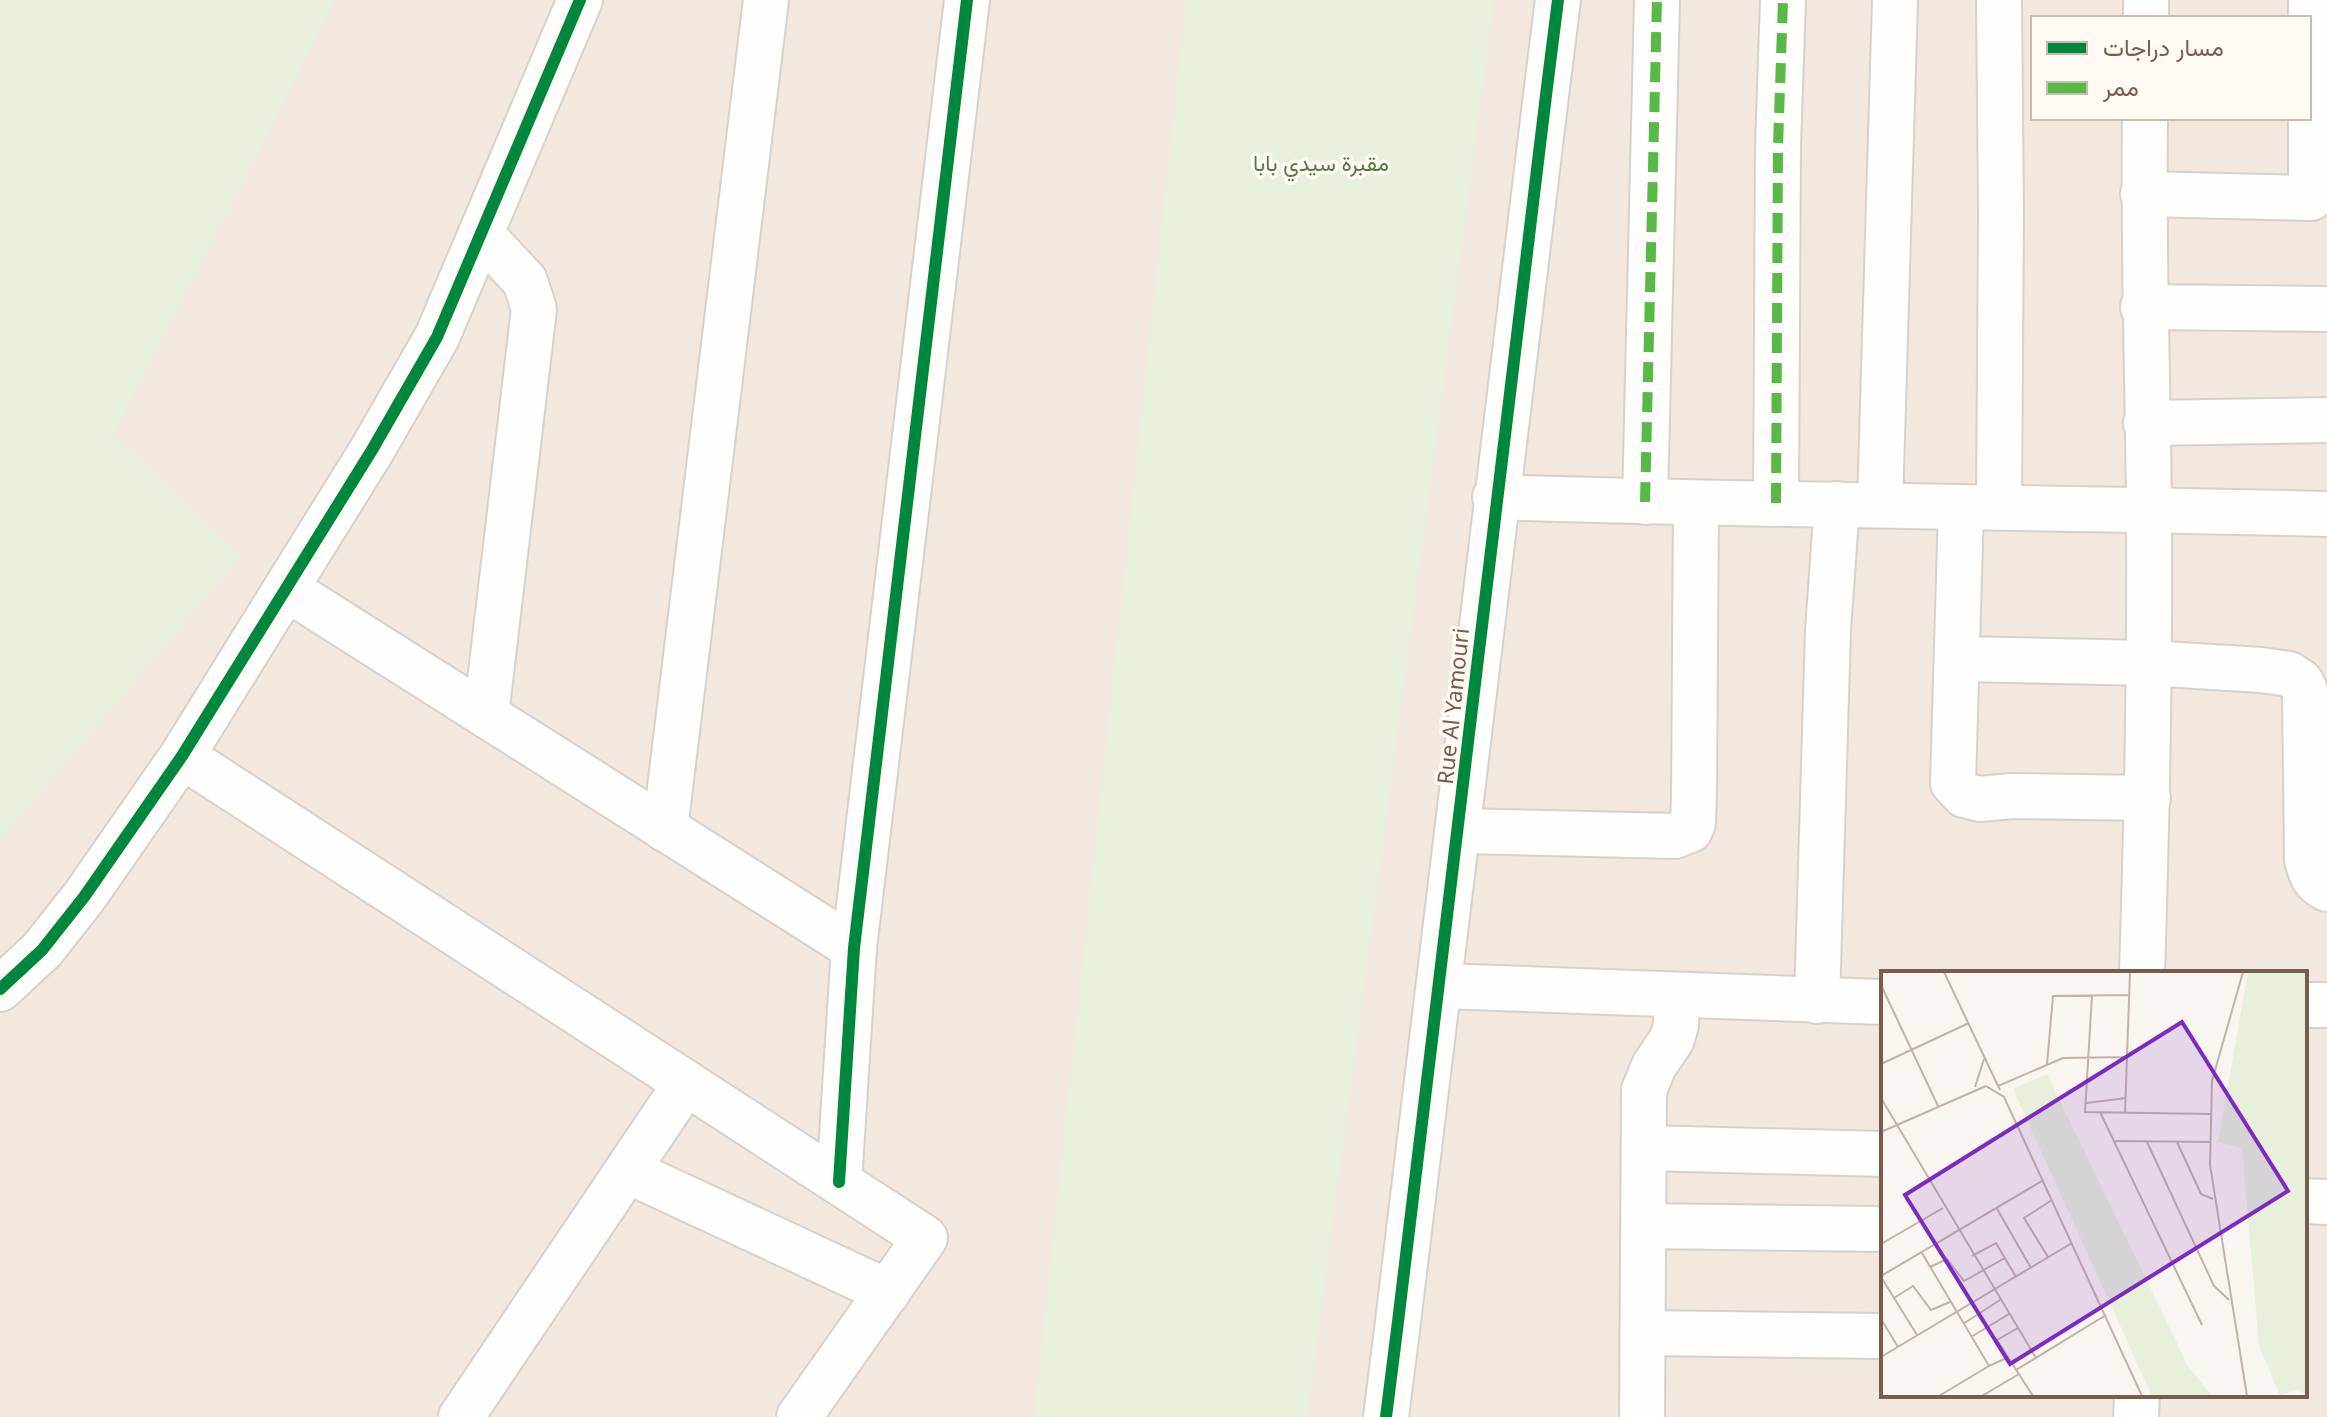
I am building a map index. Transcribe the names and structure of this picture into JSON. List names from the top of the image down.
{
  "streets": {
    "street": ["Rue Al Yamouri"]
  },
  "parks": ["مقبرة سيدي بابا"],
  "legend": ["مسار دراجات", "ممر"]
}
